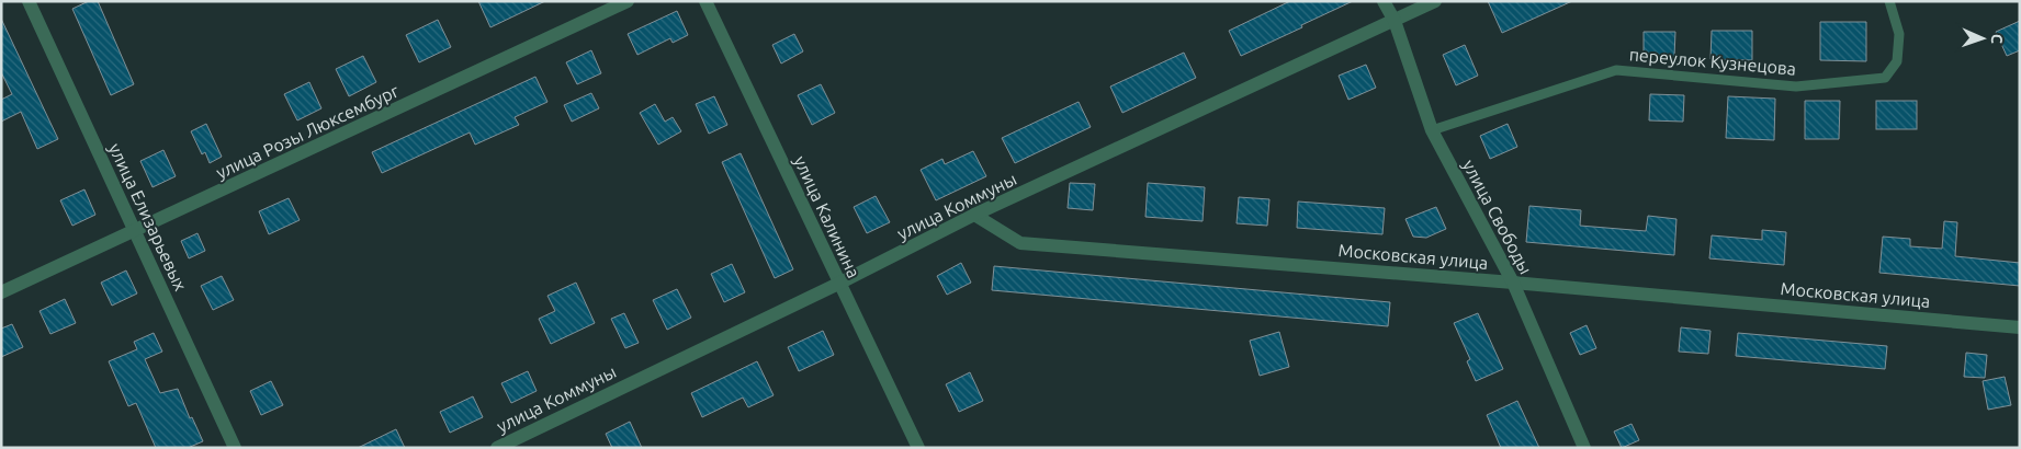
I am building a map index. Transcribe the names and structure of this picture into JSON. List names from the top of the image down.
{
  "streets": {
    "street": [
      "улица Розы Люксембург",
      "улица Коммуны",
      "улица Елизарьевых",
      "улица Калинина",
      "улица Свободы",
      "Московская улица"
    ],
    "lane": ["переулок Кузнецова"]
  },
  "crossings": [
    ["переулок Кузнецова", "улица Свободы"],
    ["улица Розы Люксембург", "улица Елизарьевых"],
    ["улица Коммуны", "улица Калинина"],
    ["улица Коммуны", "улица Свободы"],
    ["улица Коммуны", "Московская улица"],
    ["улица Свободы", "Московская улица"]
  ],
  "north": "right"
}
